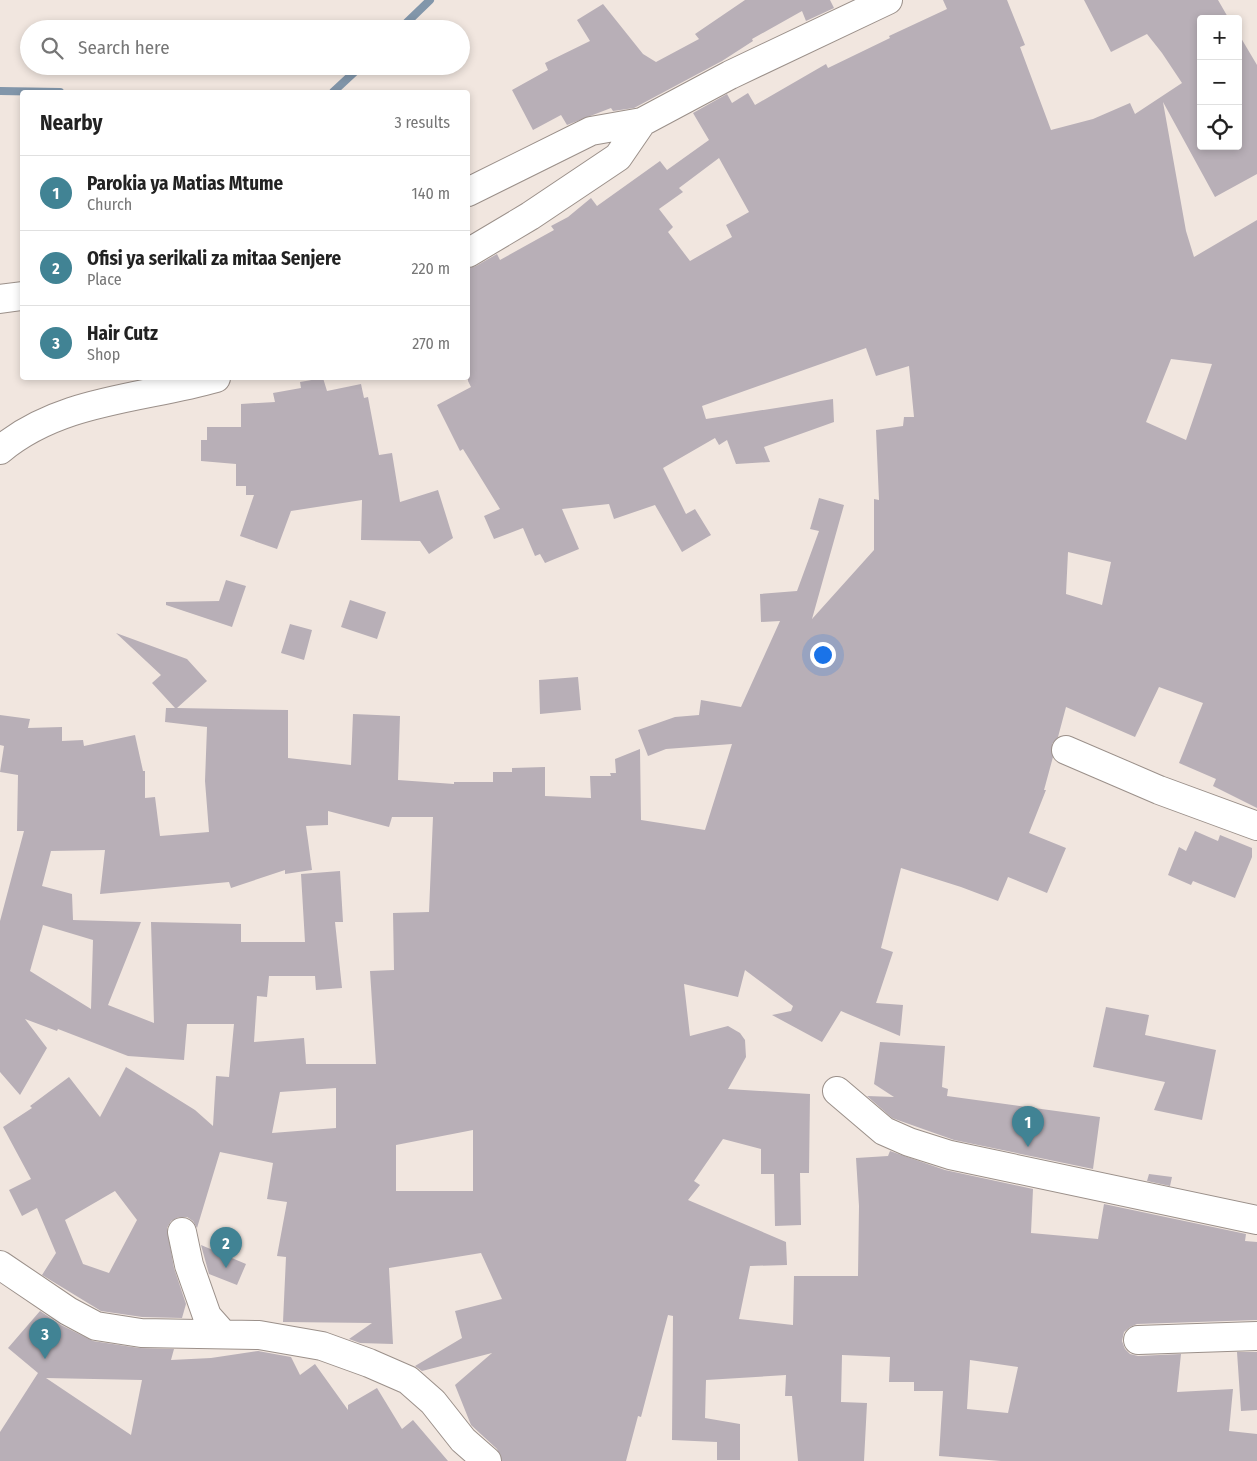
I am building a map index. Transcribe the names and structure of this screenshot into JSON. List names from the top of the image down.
{
  "page": {
    "map_buttons": ["+", "−"],
    "search": "Search here",
    "heading": ["Nearby", "3 results"],
    "list": [
      {
        "mark": "1",
        "name": "Parokia ya Matias Mtume",
        "note": "Church",
        "value": "140 m"
      },
      {
        "mark": "2",
        "name": "Ofisi ya serikali za mitaa Senjere",
        "note": "Place",
        "value": "220 m"
      },
      {
        "mark": "3",
        "name": "Hair Cutz",
        "note": "Shop",
        "value": "270 m"
      }
    ],
    "pins": ["1", "2", "3"]
  }
}
